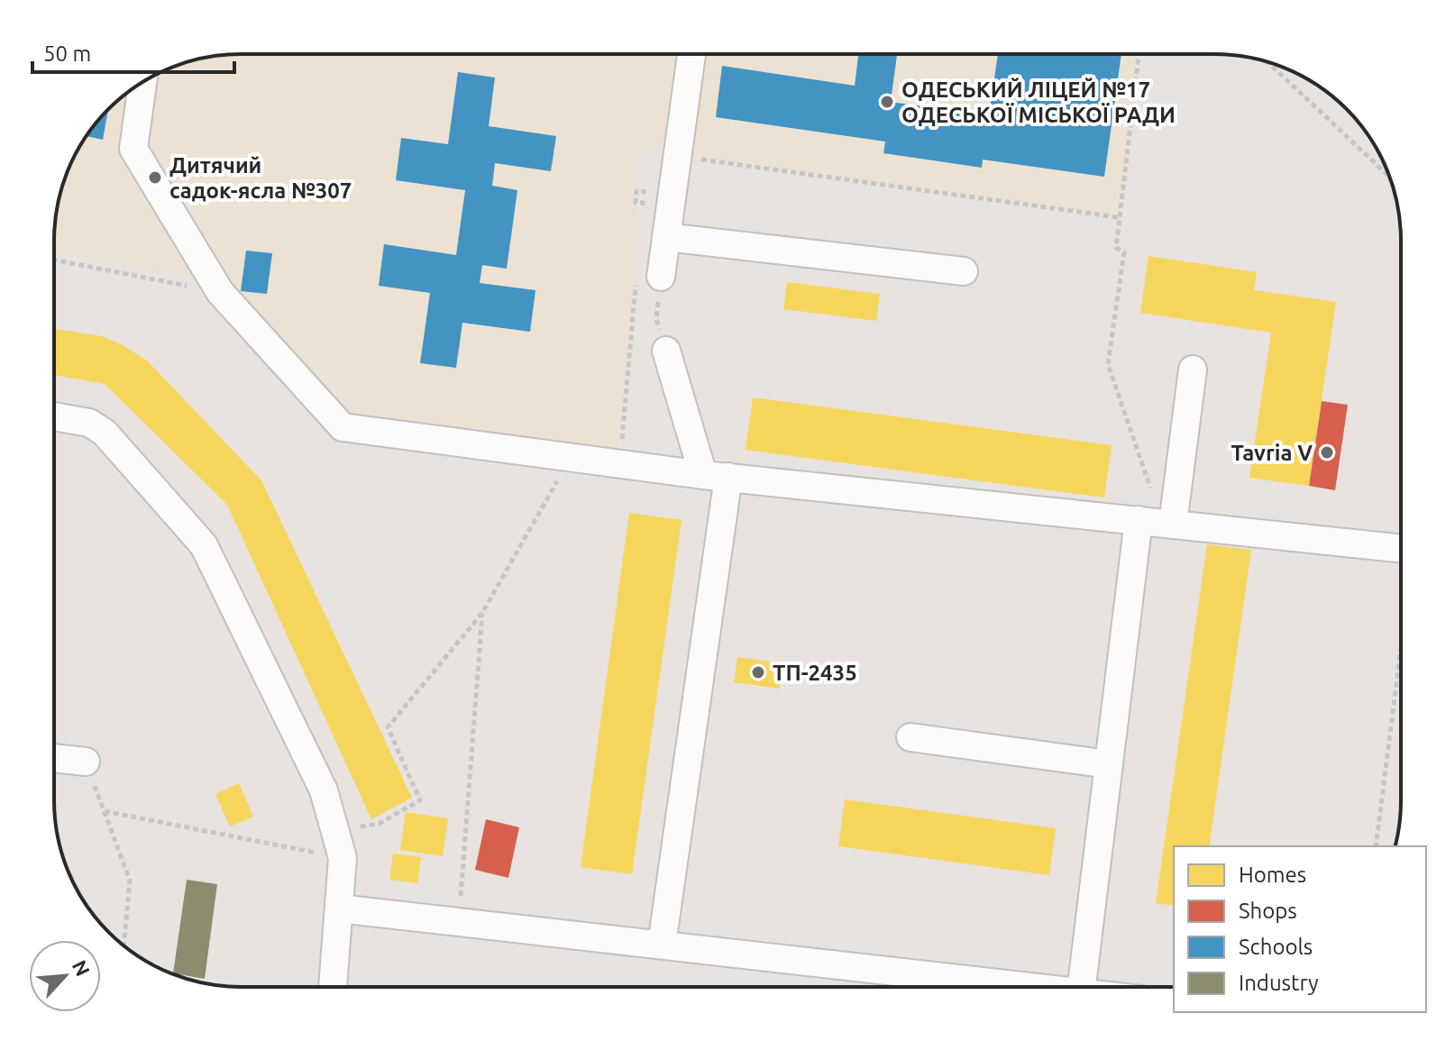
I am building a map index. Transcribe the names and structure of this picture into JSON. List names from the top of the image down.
{
  "places": [
    "ОДЕСЬКИЙ ЛІЦЕЙ №17 ОДЕСЬКОЇ МІСЬКОЇ РАДИ",
    "Дитячий садок-ясла №307",
    "Tavria V",
    "ТП-2435"
  ],
  "legend": [
    "Homes",
    "Shops",
    "Schools",
    "Industry"
  ],
  "scale_bar": "50 m",
  "north": "top right"
}
